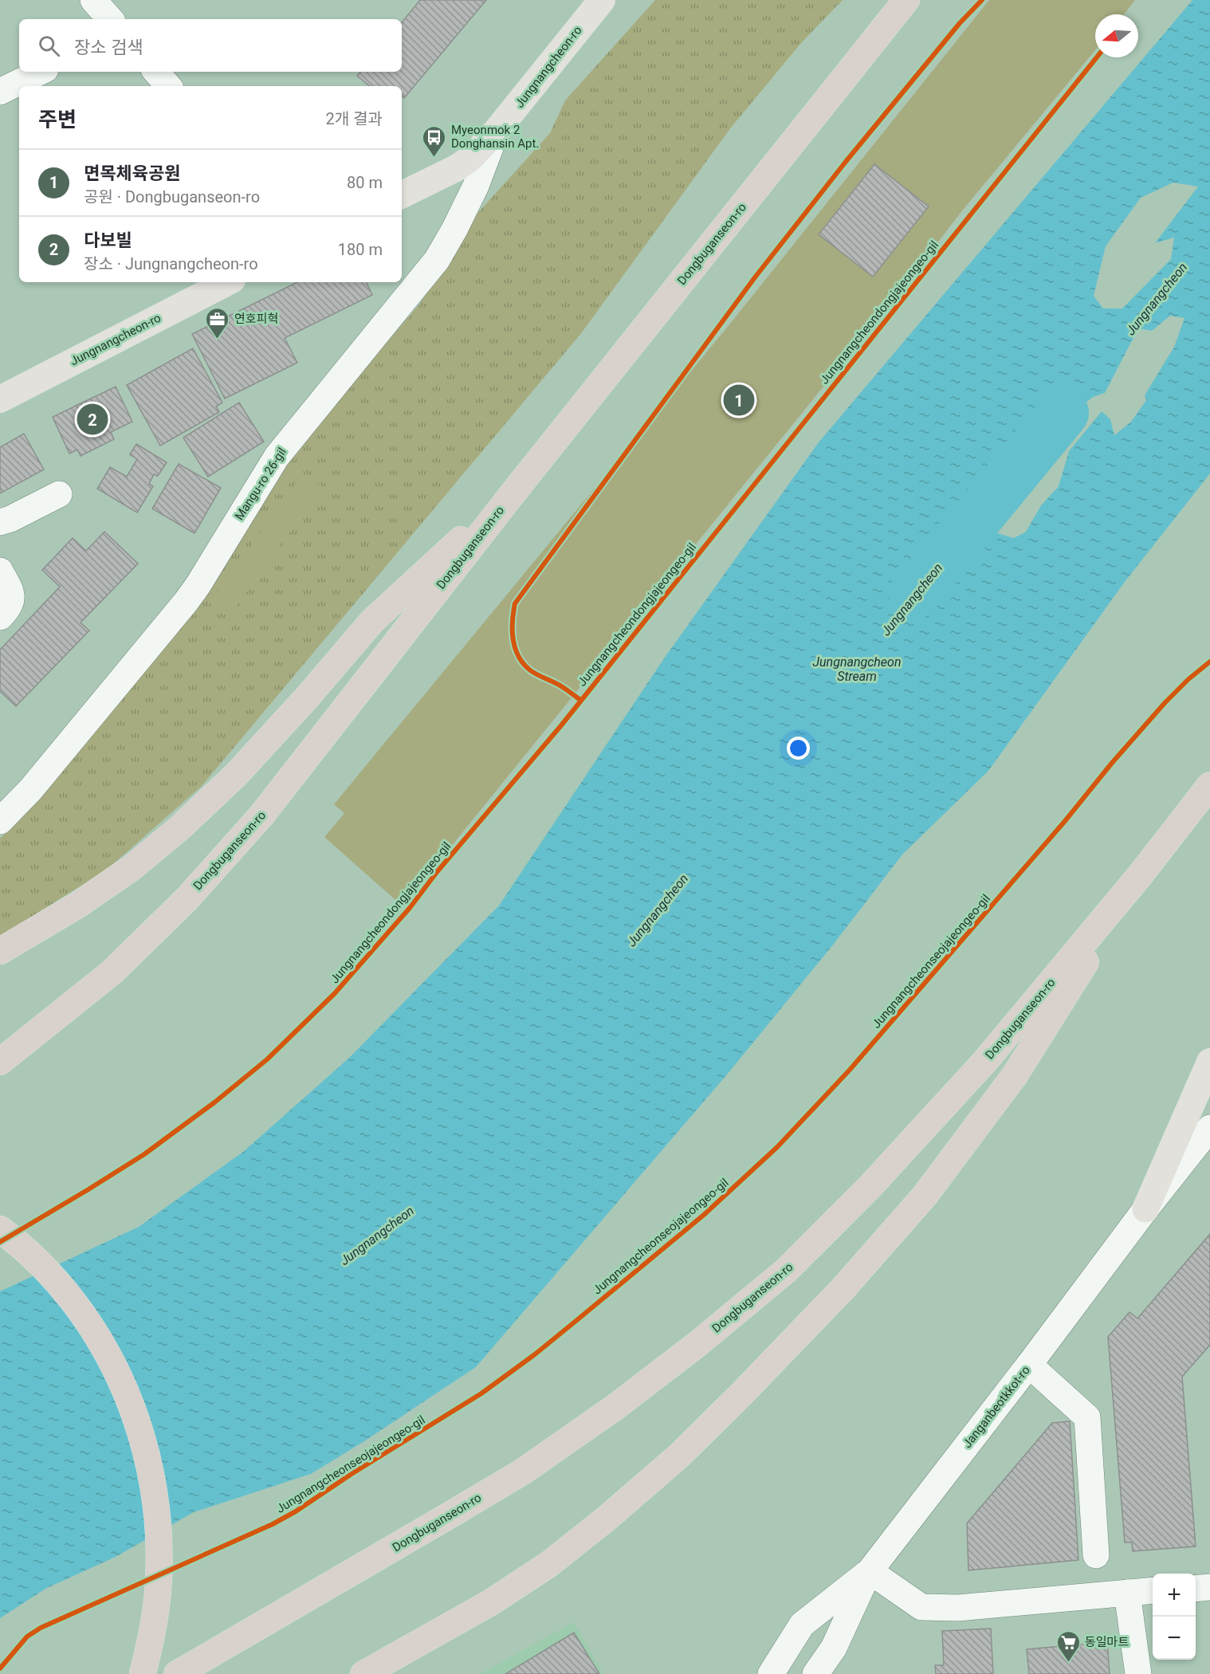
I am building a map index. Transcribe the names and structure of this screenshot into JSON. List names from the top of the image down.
{
  "streets": {
    "highway": ["Dongbuganseon-ro"],
    "main road": ["Jungnangcheon-ro"],
    "street": ["Mangu-ro 26-gil", "Janganbeotkkot-ro"],
    "cycle path": ["Jungnangcheondongjajeongeo-gil", "Jungnangcheonseojajeongeo-gil"]
  },
  "crossings": [
    ["Jungnangcheon-ro", "Mangu-ro 26-gil"]
  ],
  "water": ["Jungnangcheon", "Jungnangcheon Stream"],
  "places": {
    "bus stop": ["Myeonmok 2 Donghansin Apt."],
    "office": ["연호피혁"],
    "supermarket": ["동일마트"]
  },
  "north": "left",
  "page": {
    "search": "장소 검색",
    "heading": ["주변", "2개 결과"],
    "list": [
      {
        "mark": "1",
        "name": "면목체육공원",
        "note": "공원 · Dongbuganseon-ro",
        "value": "80 m"
      },
      {
        "mark": "2",
        "name": "다보빌",
        "note": "장소 · Jungnangcheon-ro",
        "value": "180 m"
      }
    ],
    "pins": ["1", "2"],
    "map_buttons": ["+", "−"]
  }
}
